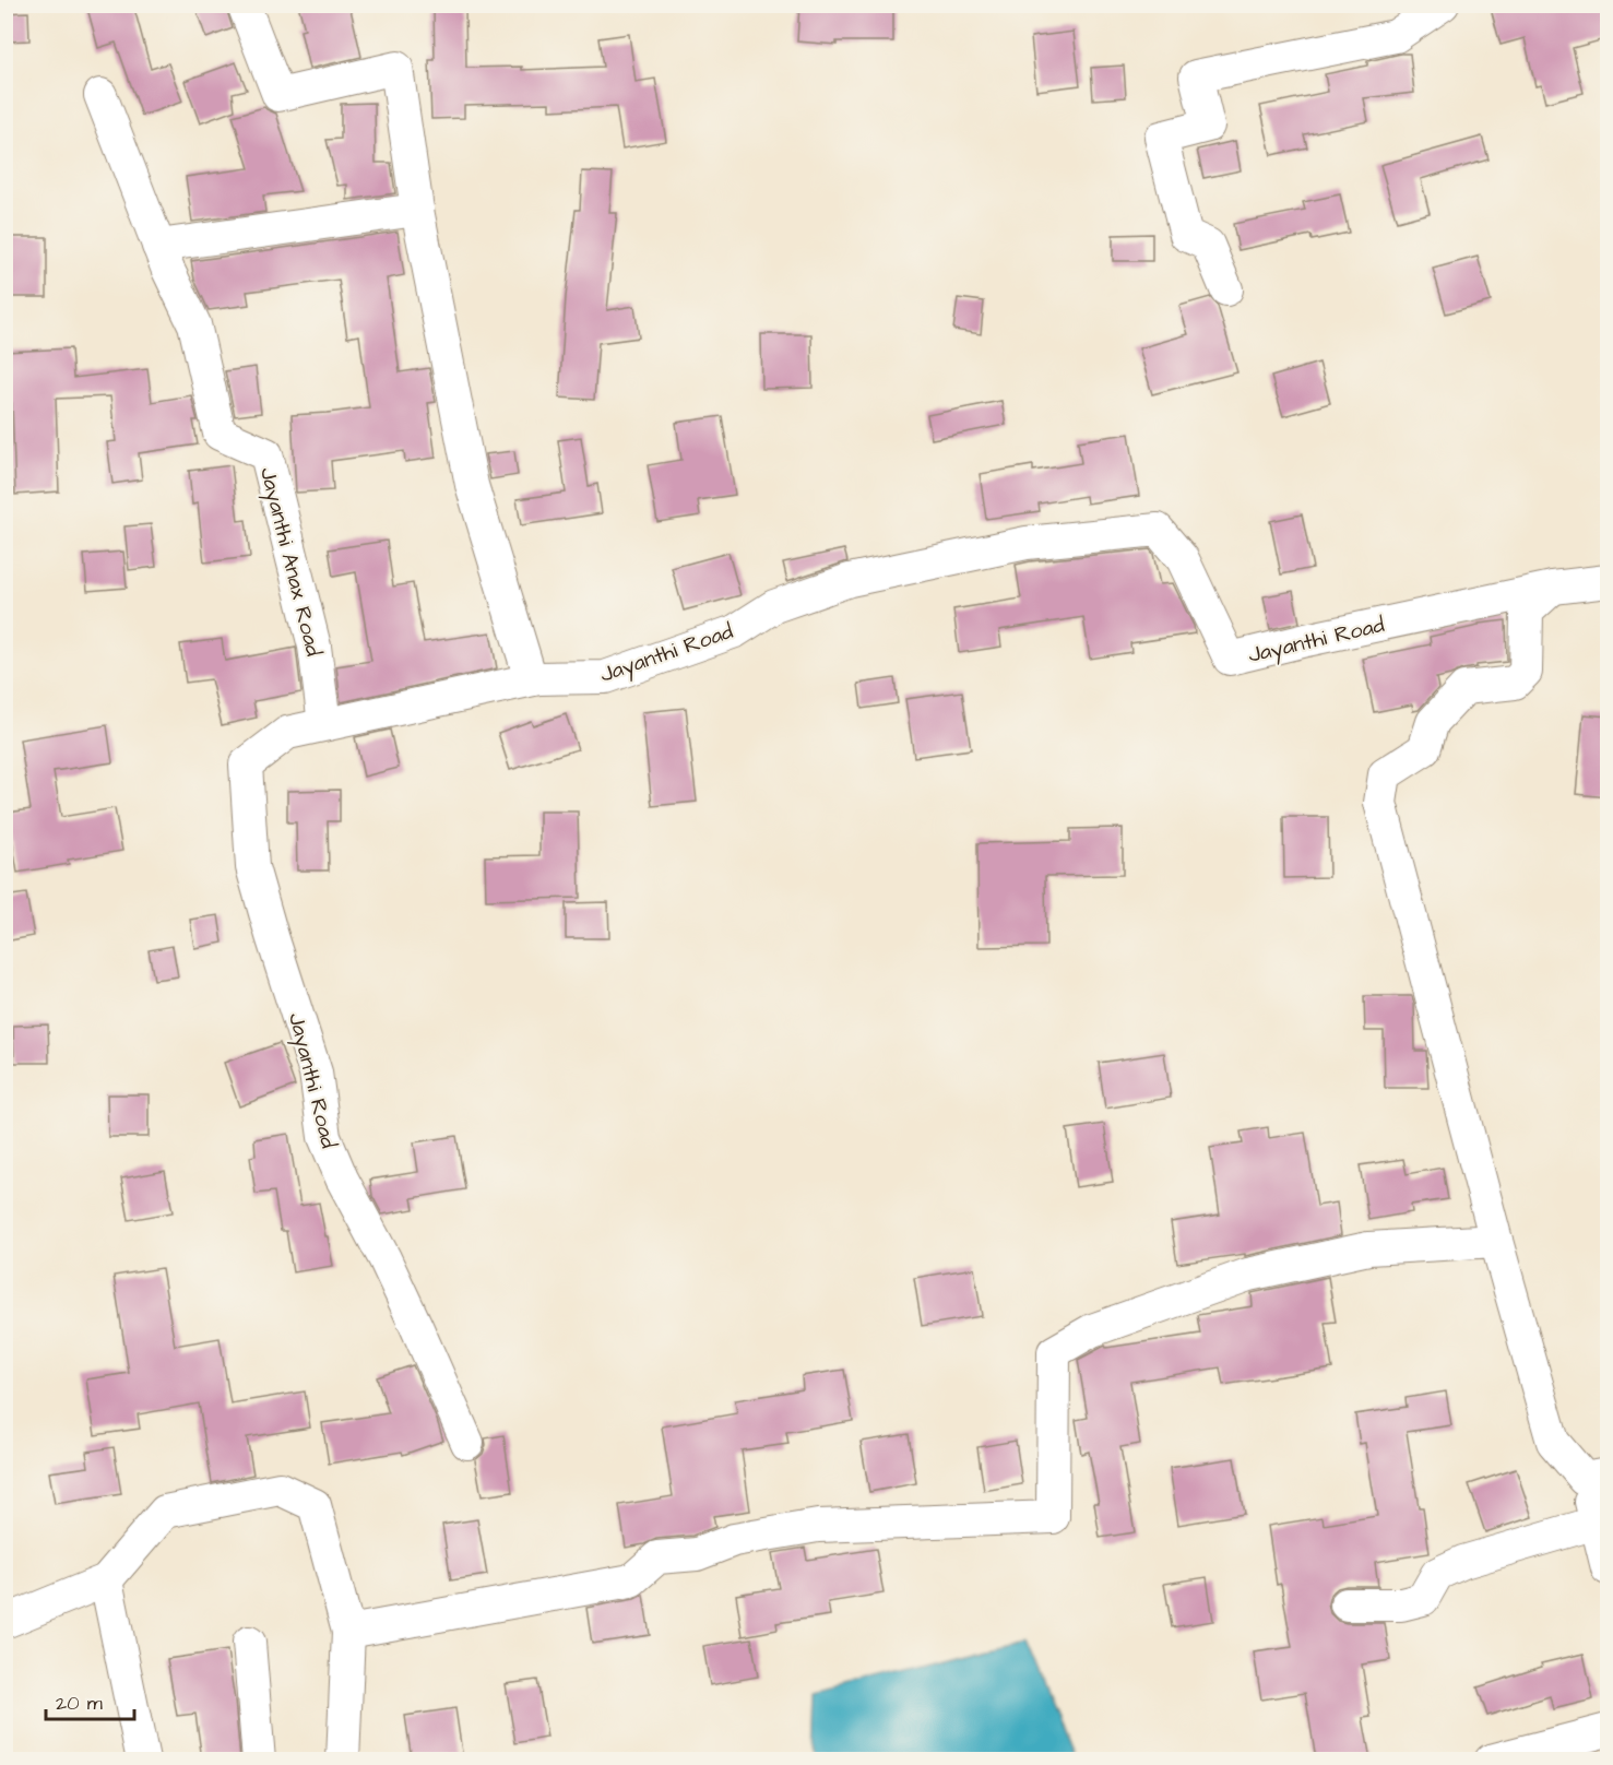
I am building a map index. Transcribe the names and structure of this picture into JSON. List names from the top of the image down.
{
  "streets": {
    "street": ["Jayanthi Anax Road", "Jayanthi Road"]
  },
  "crossings": [
    ["Jayanthi Anax Road", "Jayanthi Road"]
  ],
  "scale_bar": "20 m"
}
